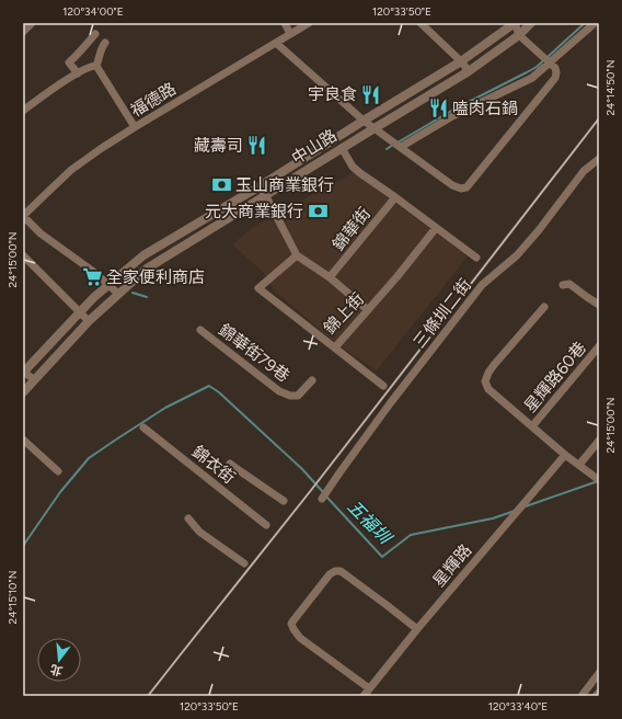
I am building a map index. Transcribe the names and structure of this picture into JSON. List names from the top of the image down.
{
  "streets": {
    "street": [
      "福德路",
      "中山路",
      "錦華街",
      "錦上街",
      "三條圳二街",
      "錦華街79巷",
      "星輝路60巷",
      "錦衣街",
      "星輝路"
    ]
  },
  "water": ["五福圳"],
  "places": {
    "restaurant": ["宇良食", "嗑肉石鍋", "藏壽司"],
    "bank": ["玉山商業銀行", "元大商業銀行"],
    "supermarket": ["全家便利商店"]
  },
  "north": "bottom",
  "coordinates": [
    "120°34'00\"E",
    "120°33'50\"E",
    "24°14'50\"N",
    "24°15'00\"N",
    "24°15'10\"N",
    "120°33'40\"E"
  ]
}
